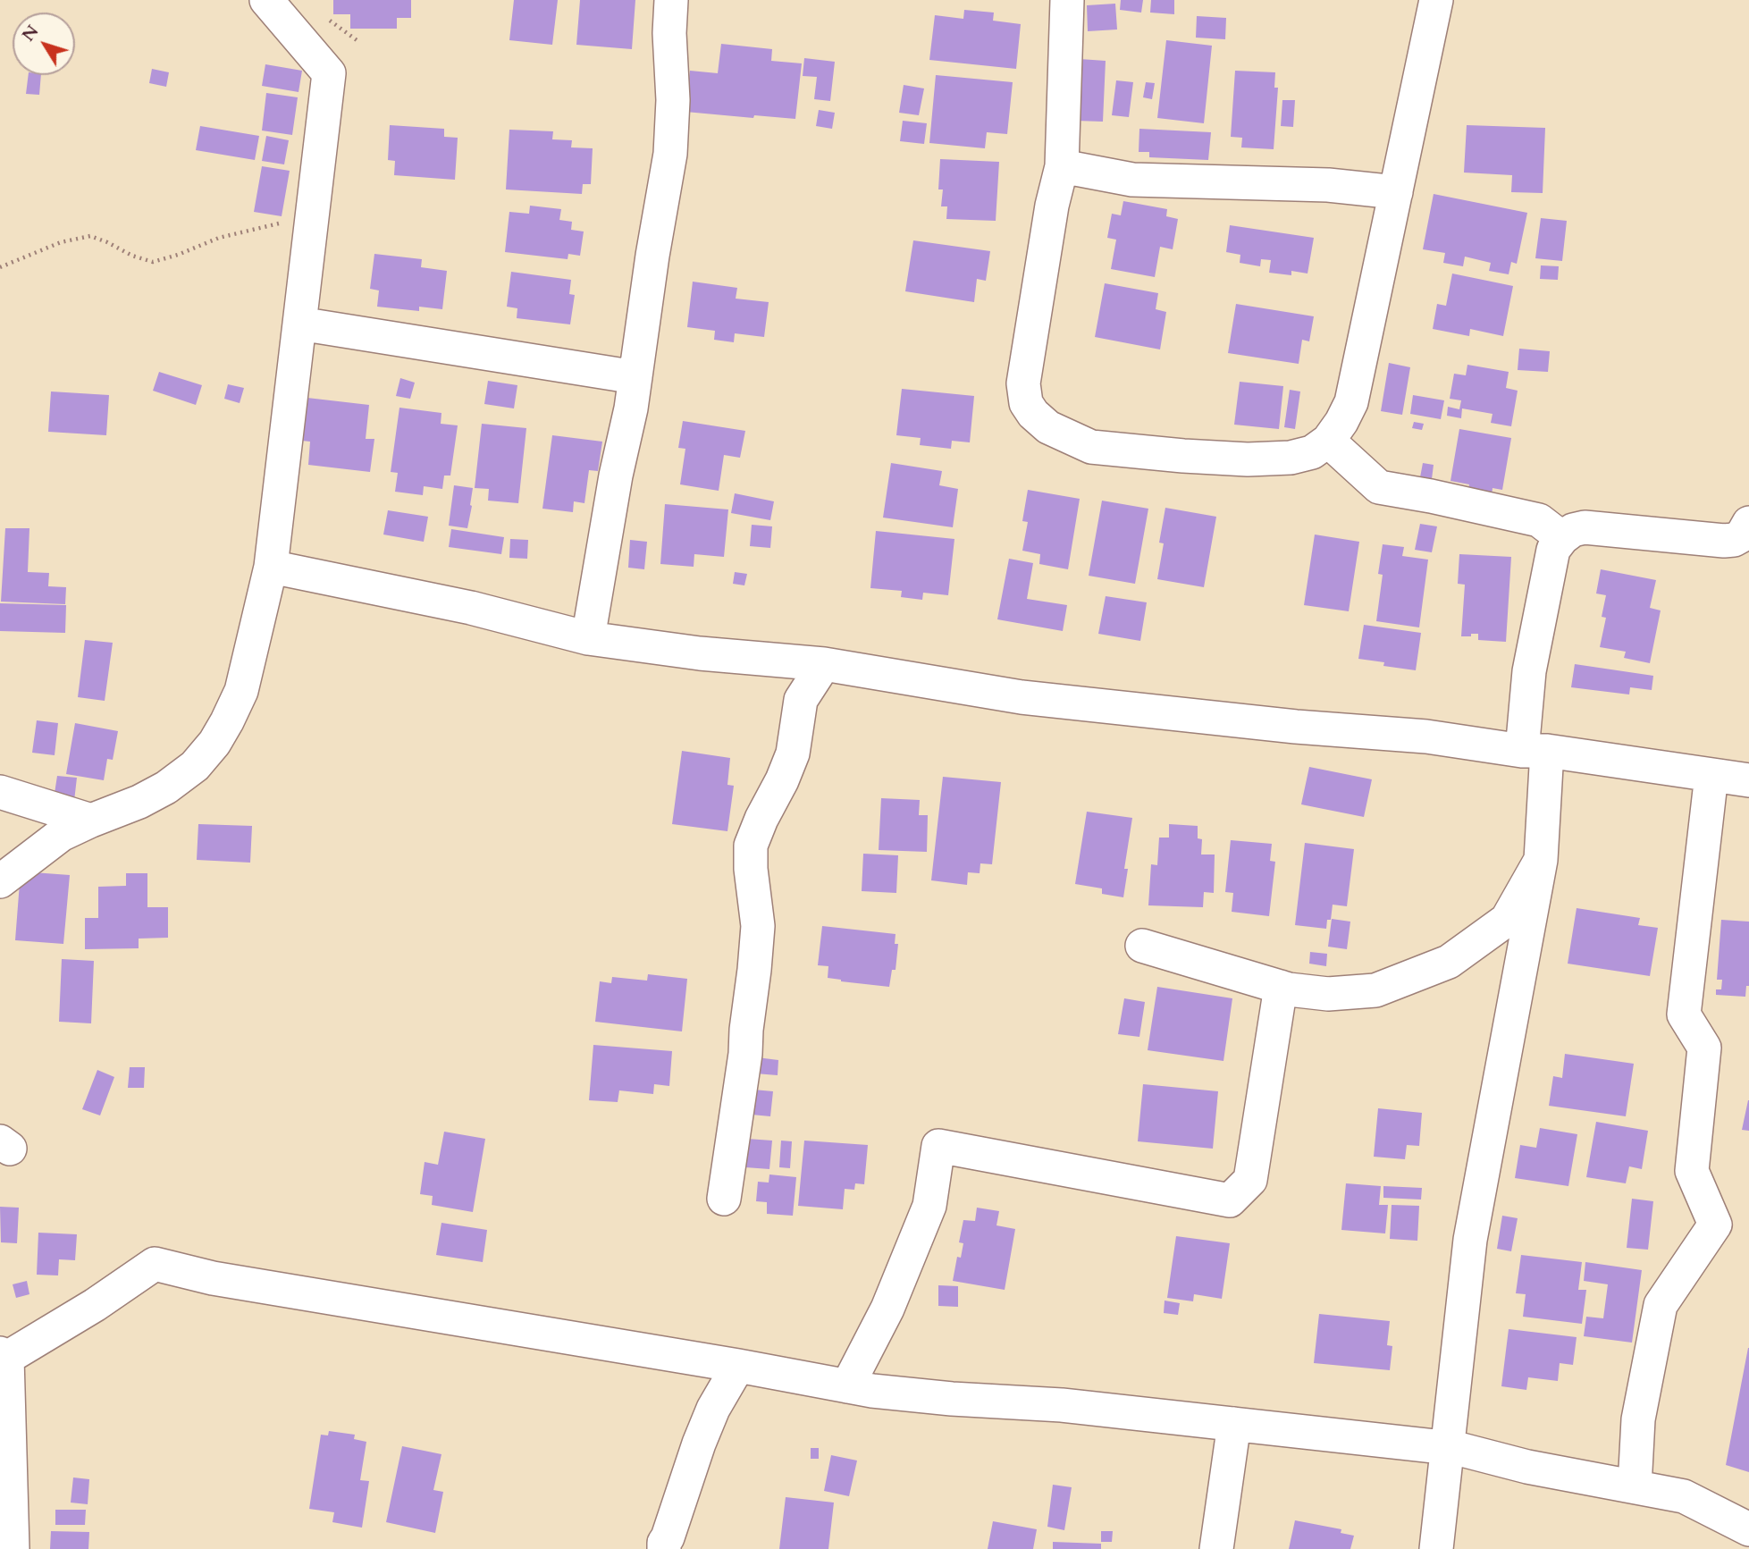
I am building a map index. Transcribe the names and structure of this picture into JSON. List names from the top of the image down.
{
  "north": "top left"
}
